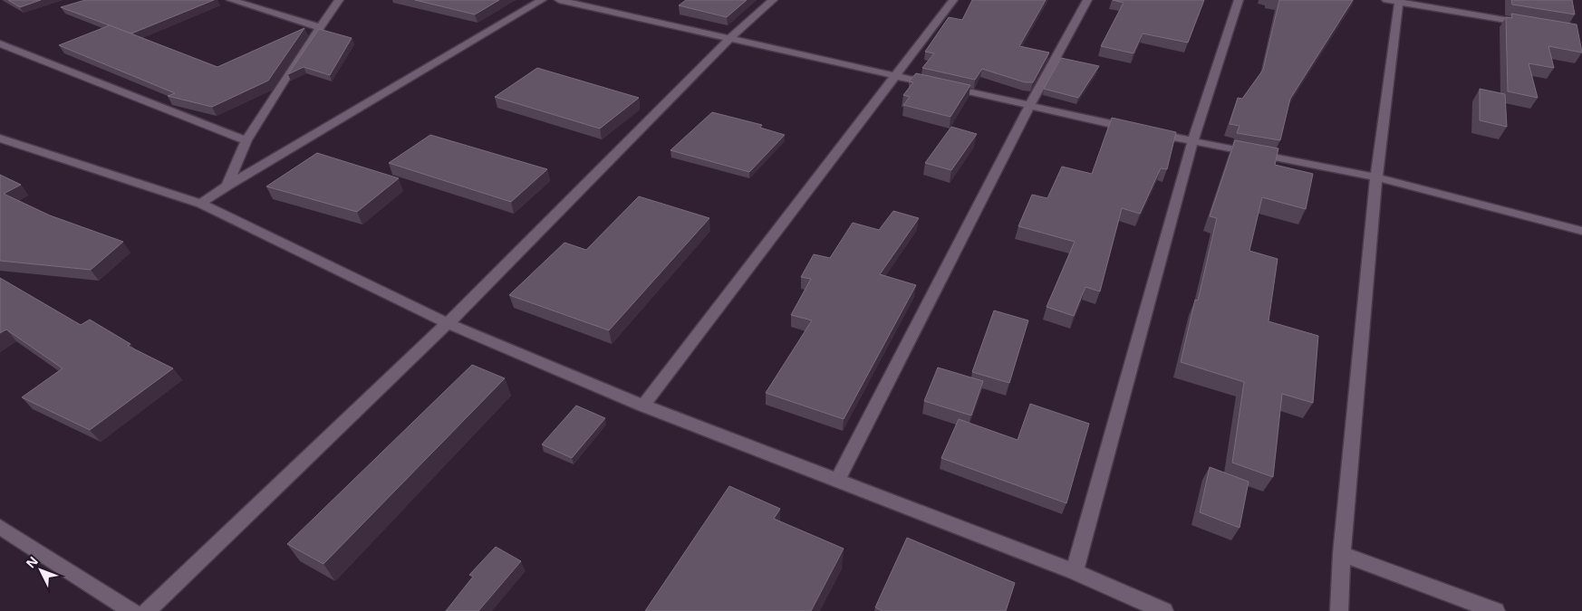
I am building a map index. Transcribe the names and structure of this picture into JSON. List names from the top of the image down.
{
  "north": "top left"
}
